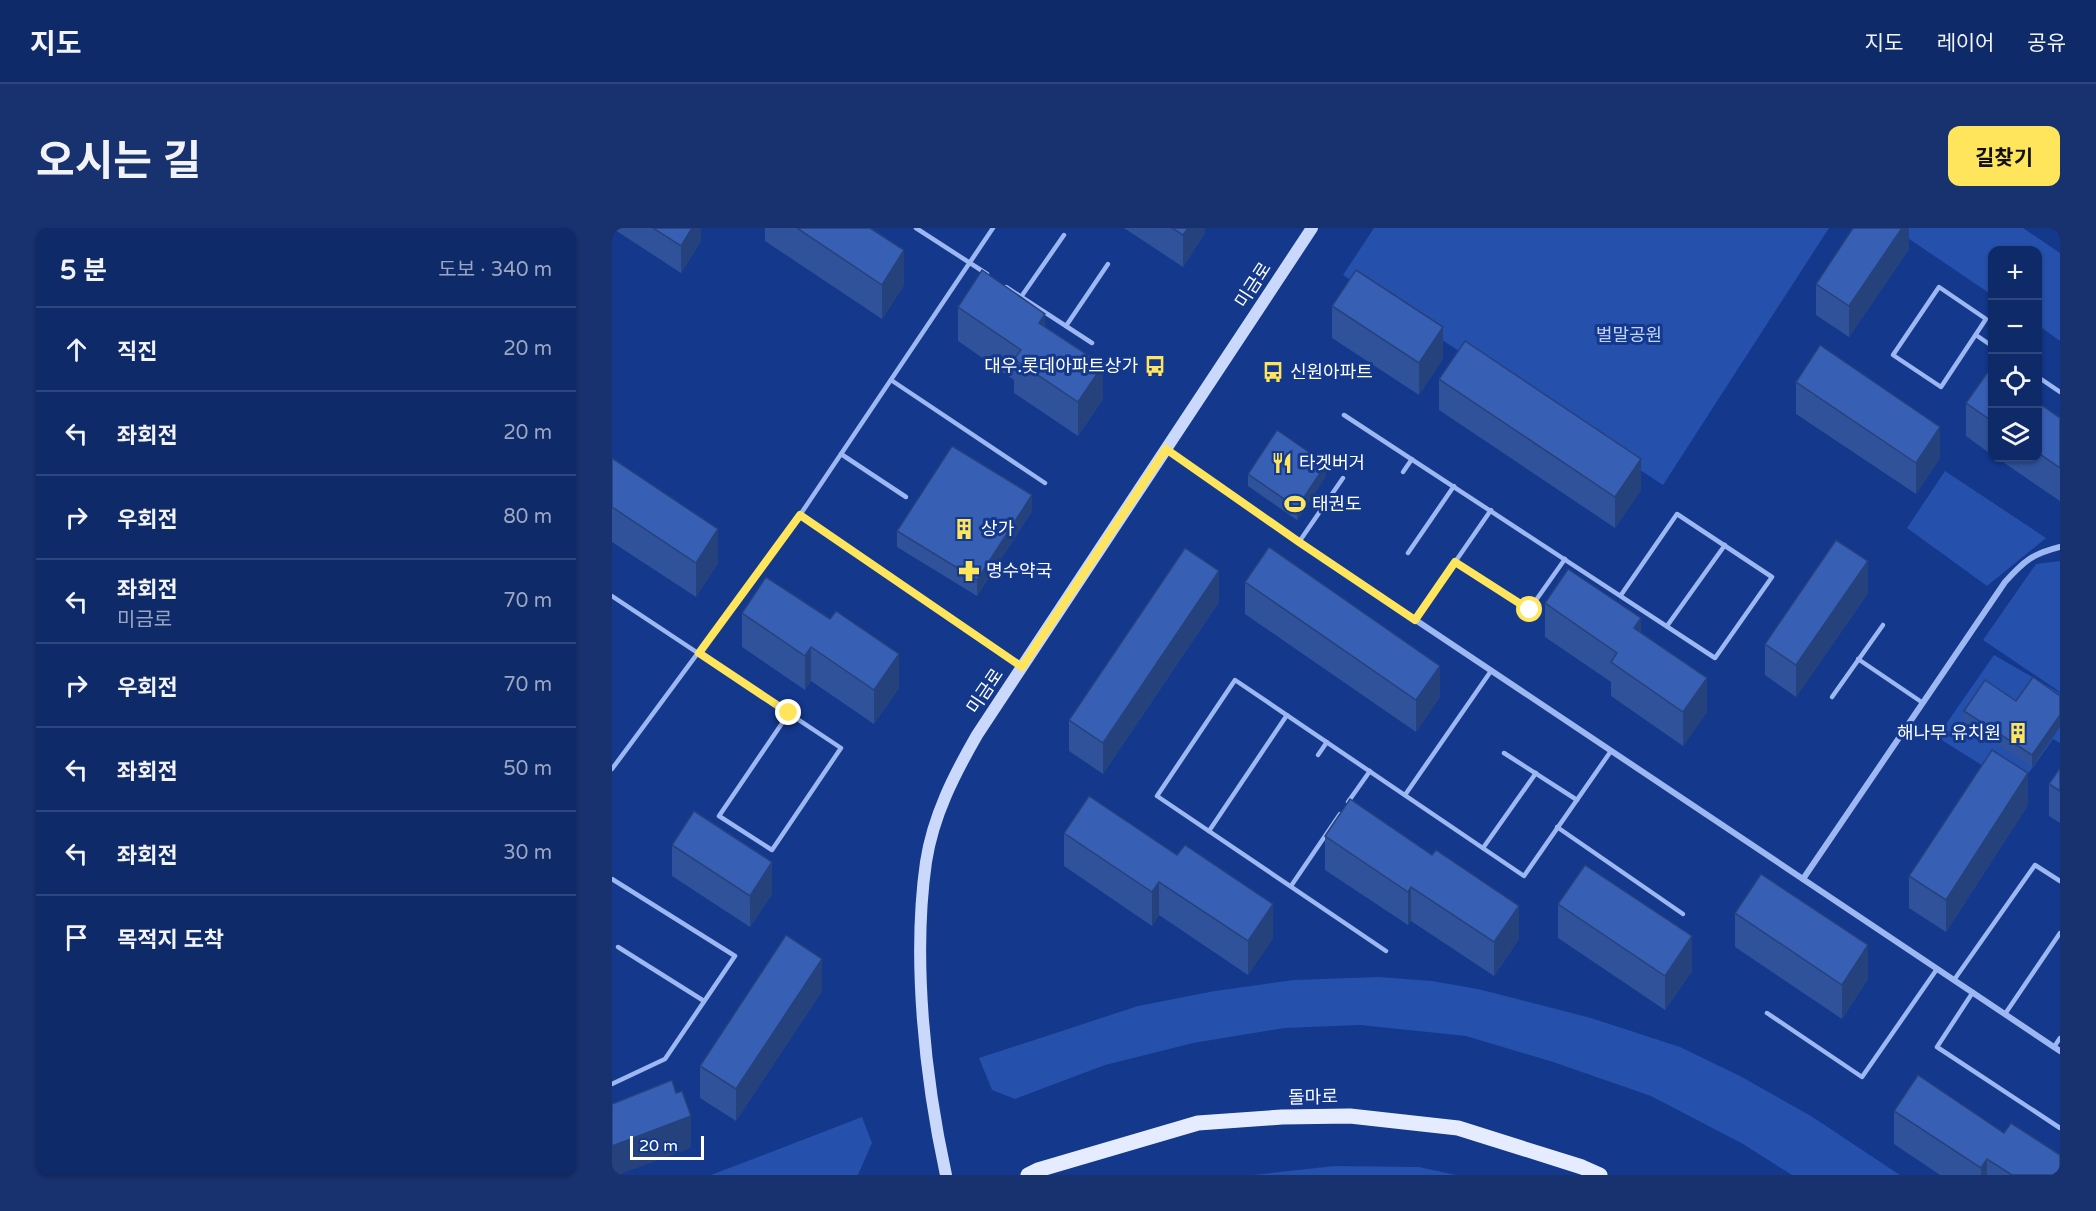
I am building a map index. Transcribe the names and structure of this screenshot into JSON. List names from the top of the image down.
{
  "streets": {
    "main road": ["미금로", "돌마로"]
  },
  "parks": ["벌말공원"],
  "places": {
    "bus stop": ["대우.롯데아파트상가", "신원아파트"],
    "restaurant": ["타겟버거"],
    "sports": ["태권도"],
    "building": ["상가", "해나무 유치원"],
    "pharmacy": ["명수약국"]
  },
  "scale_bar": "20 m",
  "page": {
    "header": "지도",
    "nav": ["지도", "레이어", "공유"],
    "title": "오시는 길",
    "buttons": "길찾기",
    "heading": ["5 분", "도보 · 340 m"],
    "map_buttons": ["+", "−"],
    "list": [
      ["직진", "20 m"],
      ["좌회전", "20 m"],
      ["우회전", "80 m"],
      ["좌회전", "미금로", "70 m"],
      ["우회전", "70 m"],
      ["좌회전", "50 m"],
      ["좌회전", "30 m"],
      "목적지 도착"
    ],
    "scale": "20 m"
  }
}
